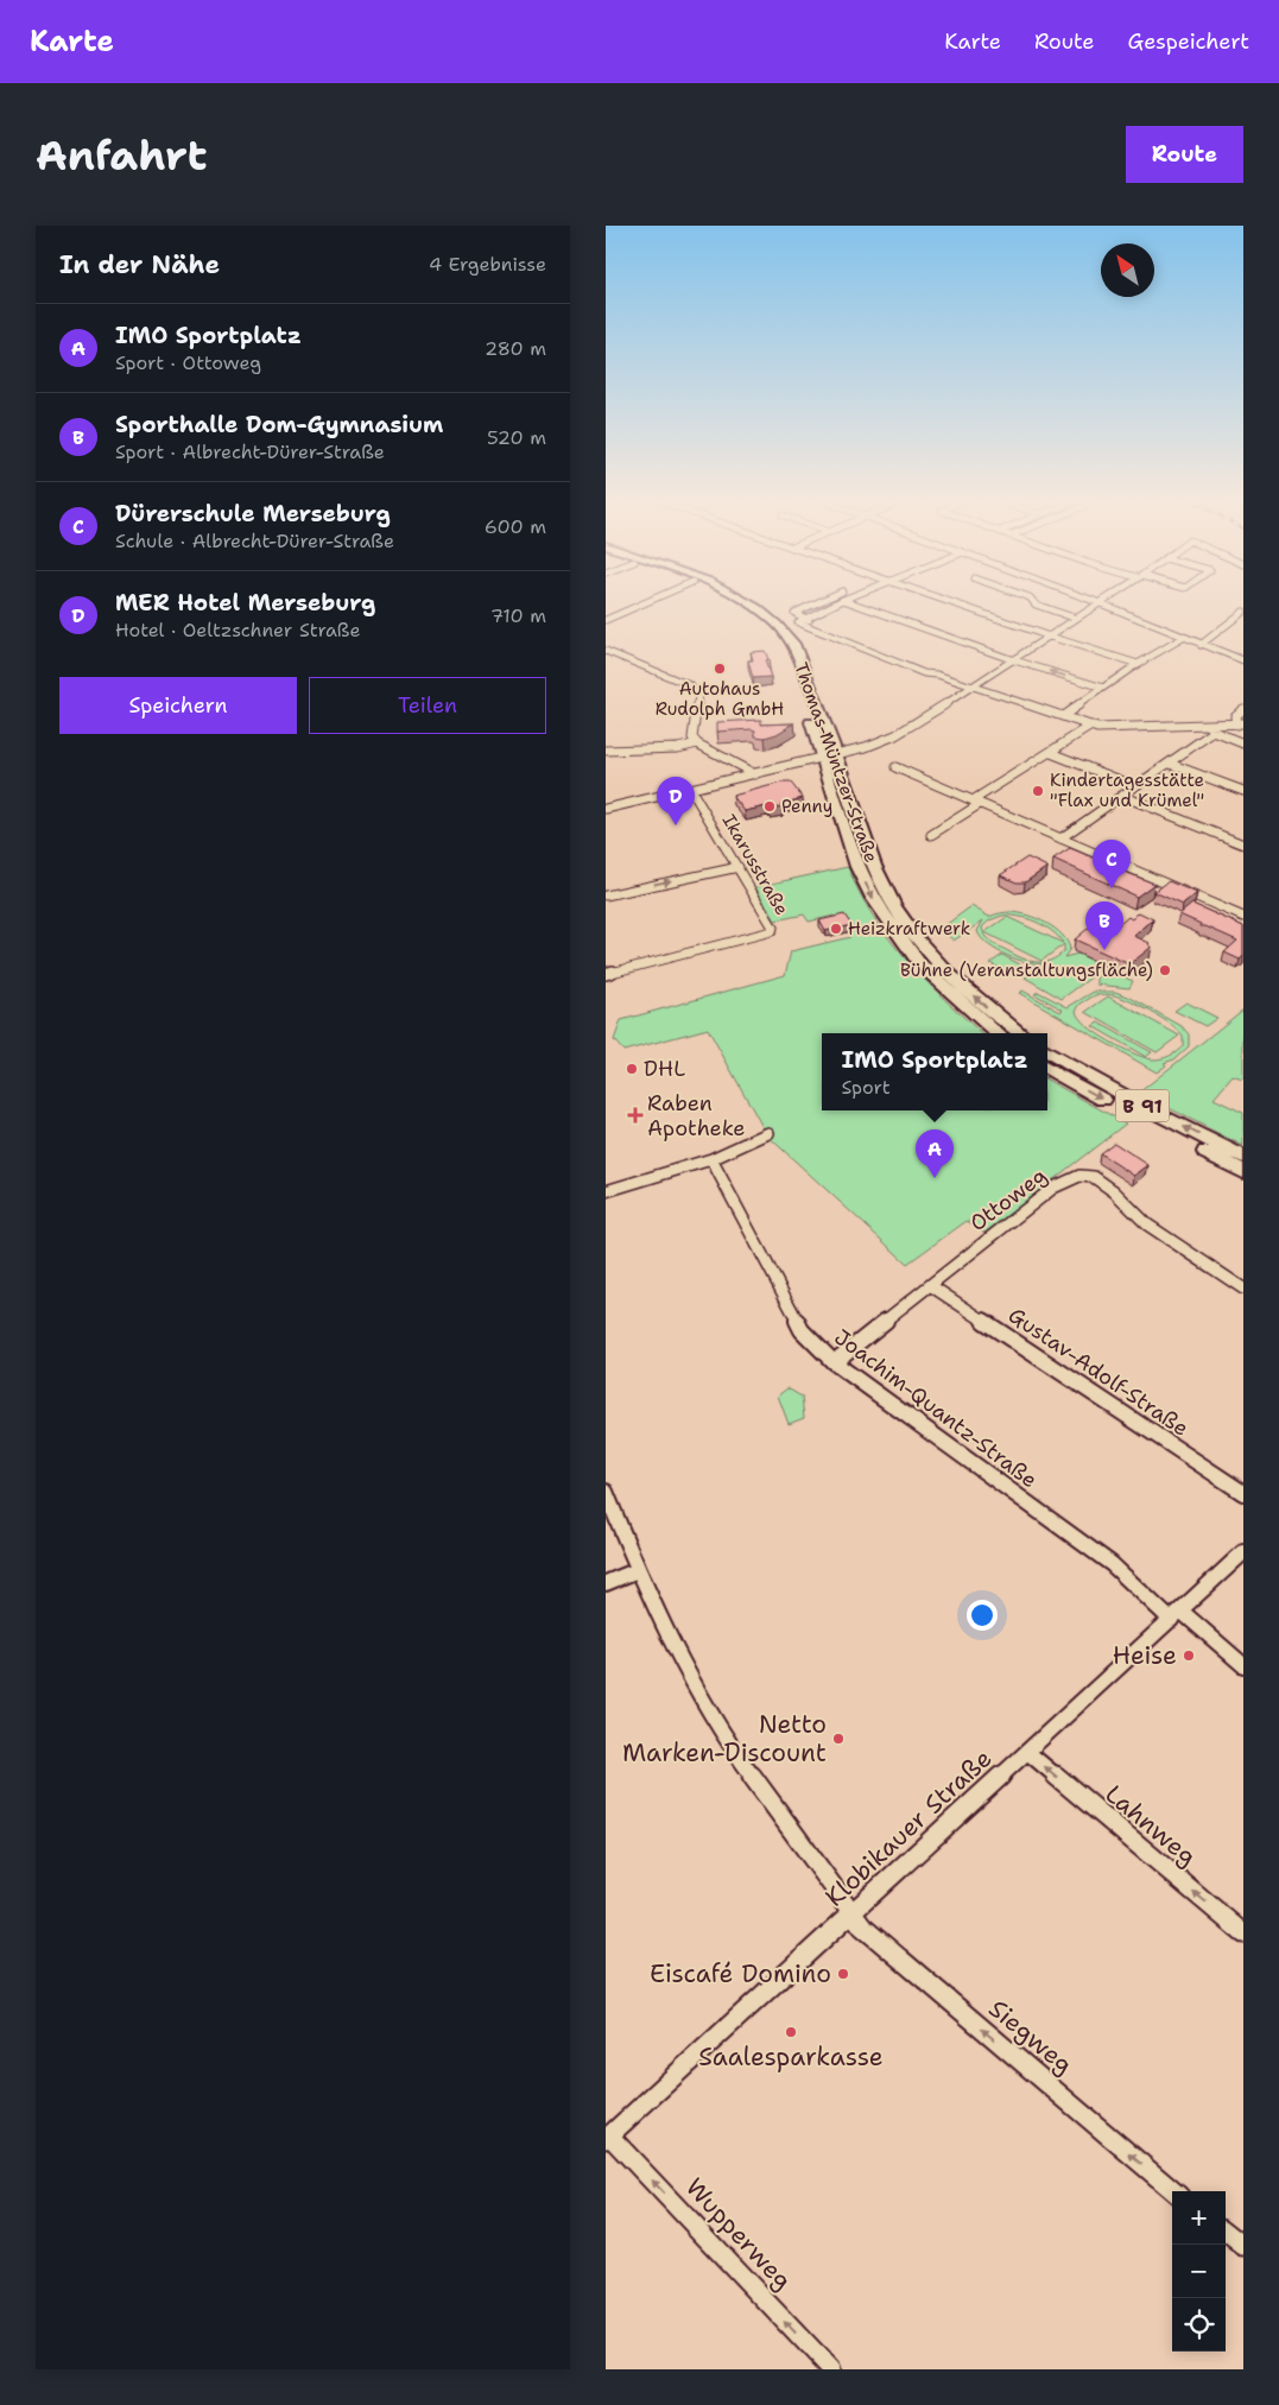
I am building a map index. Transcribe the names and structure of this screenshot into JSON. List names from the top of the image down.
{
  "streets": {
    "main road": ["Thomas-Müntzer-Straße", "B 91"],
    "street": [
      "Ikarusstraße",
      "Ottoweg",
      "Gustav-Adolf-Straße",
      "Joachim-Quantz-Straße",
      "Lahnweg",
      "Klobikauer Straße",
      "Siegweg",
      "Wupperweg"
    ]
  },
  "crossings": [
    ["Ottoweg", "Gustav-Adolf-Straße"],
    ["Ottoweg", "Joachim-Quantz-Straße"],
    ["Joachim-Quantz-Straße", "Klobikauer Straße"],
    ["Lahnweg", "Klobikauer Straße"],
    ["Klobikauer Straße", "Siegweg"],
    ["Klobikauer Straße", "Wupperweg"]
  ],
  "one_way": ["Lahnweg", "Siegweg", "Wupperweg"],
  "places": {
    "other": [
      "Autohaus Rudolph GmbH",
      "Kindertagesstätte \"Flax und Krümel\"",
      "Penny",
      "Heizkraftwerk",
      "Bühne (Veranstaltungsfläche)",
      "DHL",
      "Heise",
      "Netto Marken-Discount",
      "Eiscafé Domino",
      "Saalesparkasse"
    ],
    "health": ["Raben Apotheke"]
  },
  "north": "top left",
  "page": {
    "header": "Karte",
    "nav": ["Karte", "Route", "Gespeichert"],
    "buttons": [
      "Route",
      ["Speichern", "Teilen"]
    ],
    "title": "Anfahrt",
    "heading": ["In der Nähe", "4 Ergebnisse"],
    "list": [
      {
        "mark": "A",
        "name": "IMO Sportplatz",
        "note": "Sport · Ottoweg",
        "value": "280 m"
      },
      {
        "mark": "B",
        "name": "Sporthalle Dom-Gymnasium",
        "note": "Sport · Albrecht-Dürer-Straße",
        "value": "520 m"
      },
      {
        "mark": "C",
        "name": "Dürerschule Merseburg",
        "note": "Schule · Albrecht-Dürer-Straße",
        "value": "600 m"
      },
      {
        "mark": "D",
        "name": "MER Hotel Merseburg",
        "note": "Hotel · Oeltzschner Straße",
        "value": "710 m"
      }
    ],
    "pins": [
      "D",
      "C",
      "B",
      "A"
    ],
    "popup": ["IMO Sportplatz", "Sport"],
    "map_buttons": ["+", "−"]
  }
}
